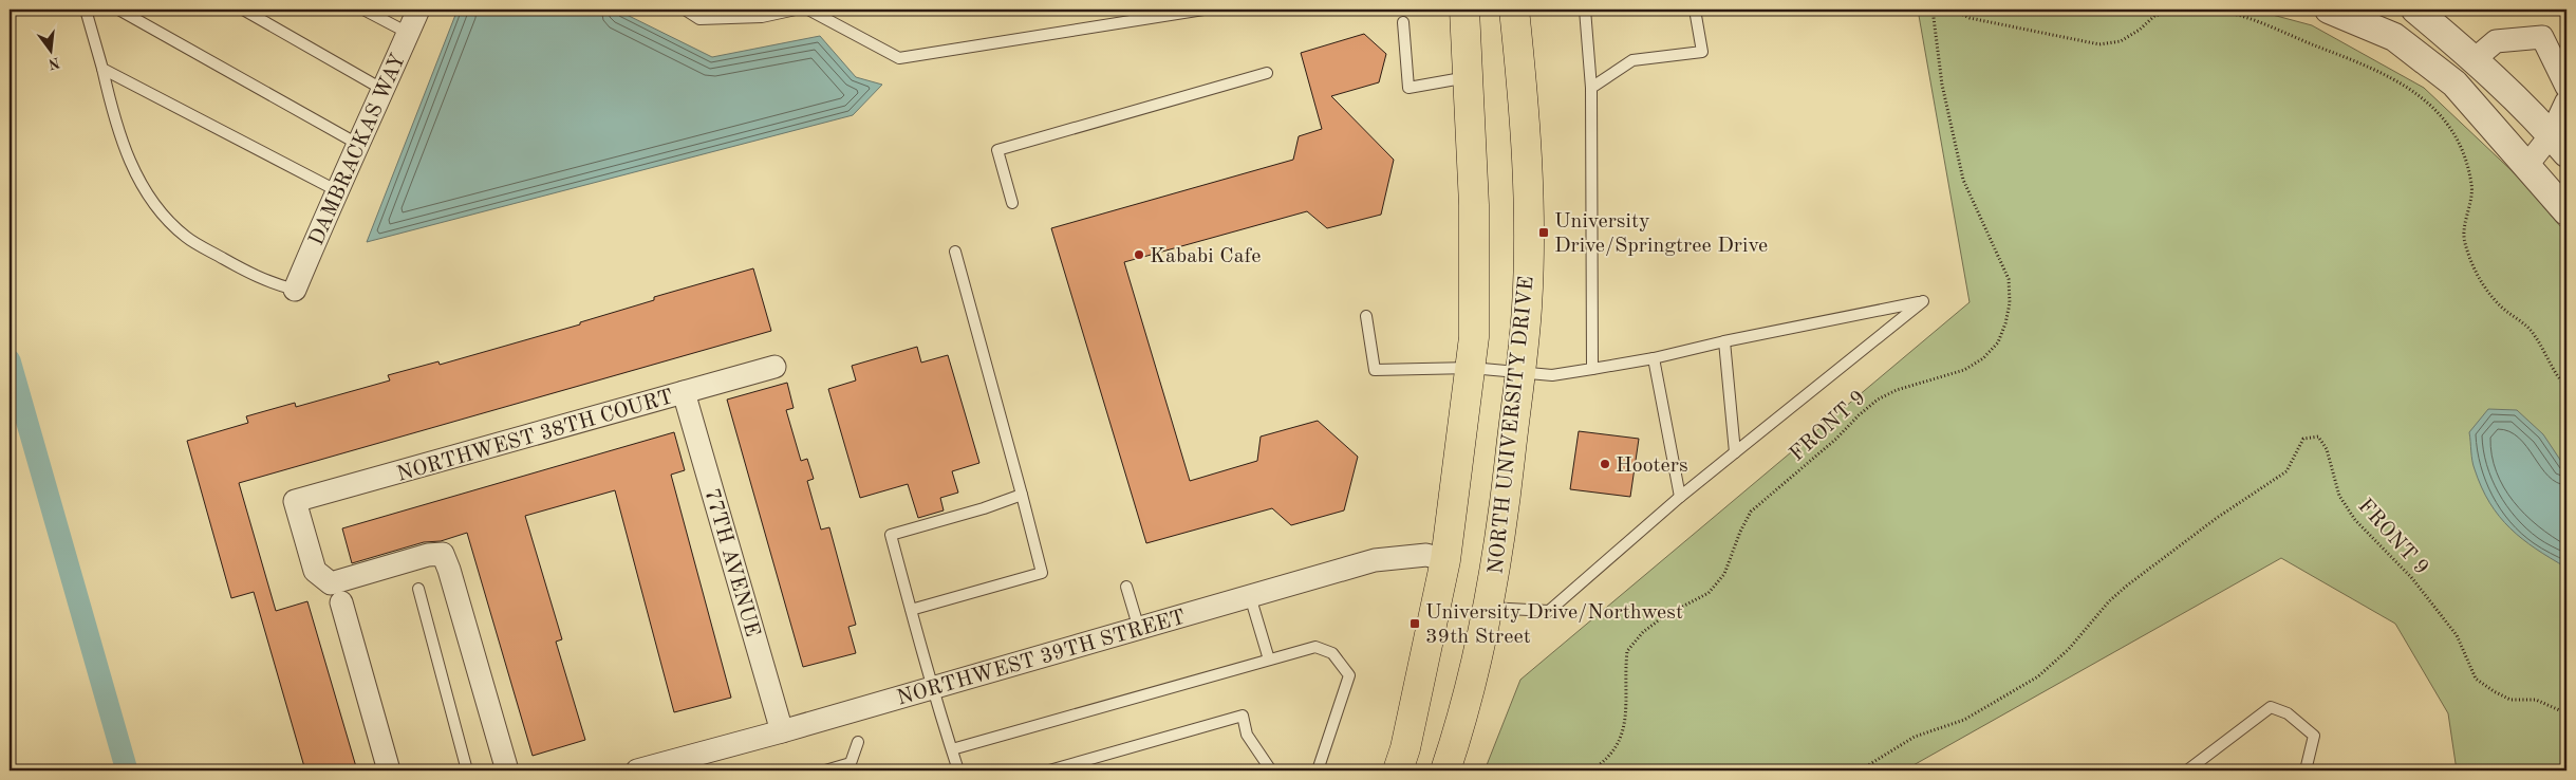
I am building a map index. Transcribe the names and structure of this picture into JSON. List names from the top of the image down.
{
  "streets": {
    "main road": ["NORTH UNIVERSITY DRIVE"],
    "street": [
      "DAMBRACKAS WAY",
      "NORTHWEST 38TH COURT",
      "77TH AVENUE",
      "NORTHWEST 39TH STREET"
    ],
    "path": ["FRONT 9"]
  },
  "crossings": [
    ["NORTHWEST 38TH COURT", "77TH AVENUE"],
    ["77TH AVENUE", "NORTHWEST 39TH STREET"]
  ],
  "places": {
    "transit": ["University Drive/Springtree Drive", "University Drive/Northwest 39th Street"],
    "other": ["Kababi Cafe", "Hooters"]
  },
  "north": "bottom"
}
